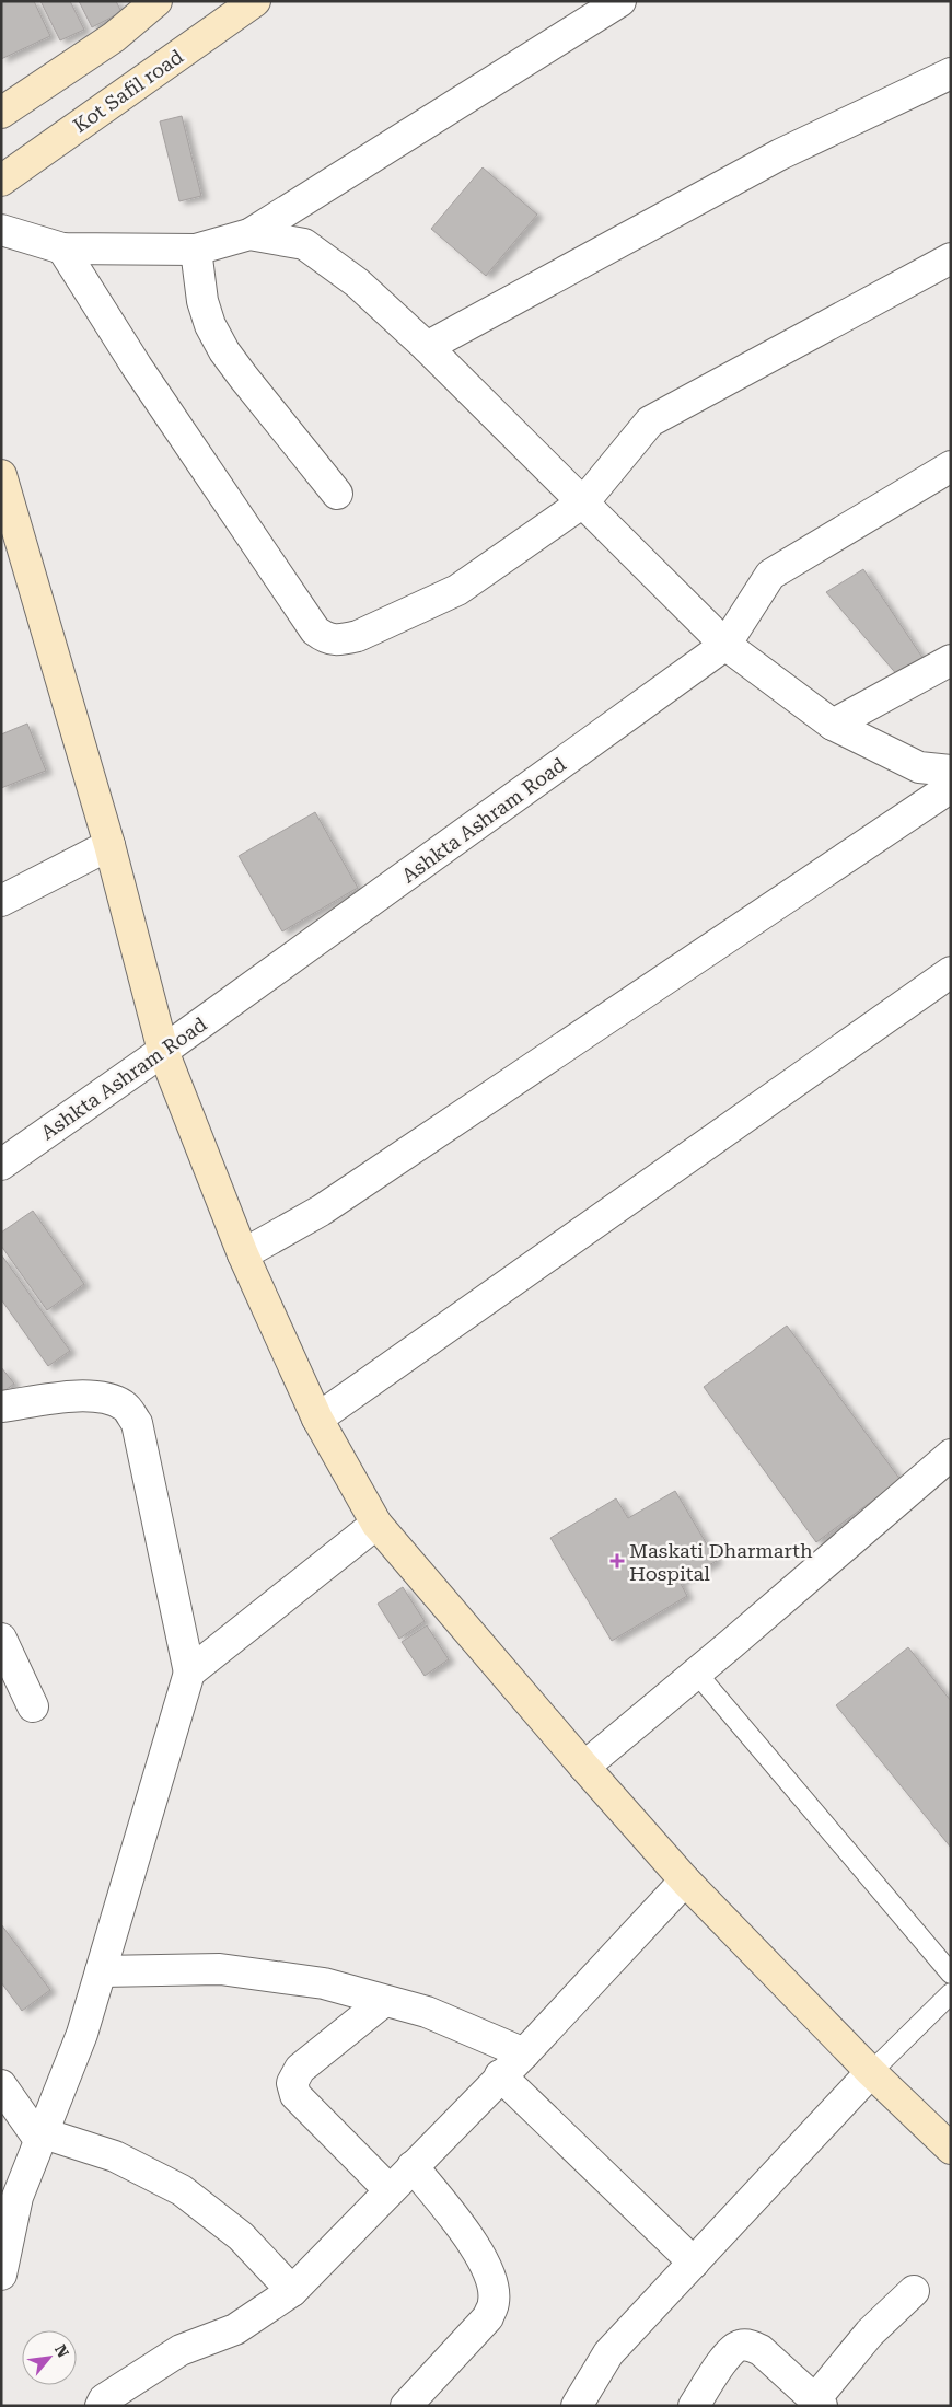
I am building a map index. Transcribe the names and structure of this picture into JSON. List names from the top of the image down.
{
  "streets": {
    "main road": ["Kot Safil road"],
    "street": ["Ashkta Ashram Road"]
  },
  "places": {
    "health": ["Maskati Dharmarth Hospital"]
  },
  "north": "top right"
}
